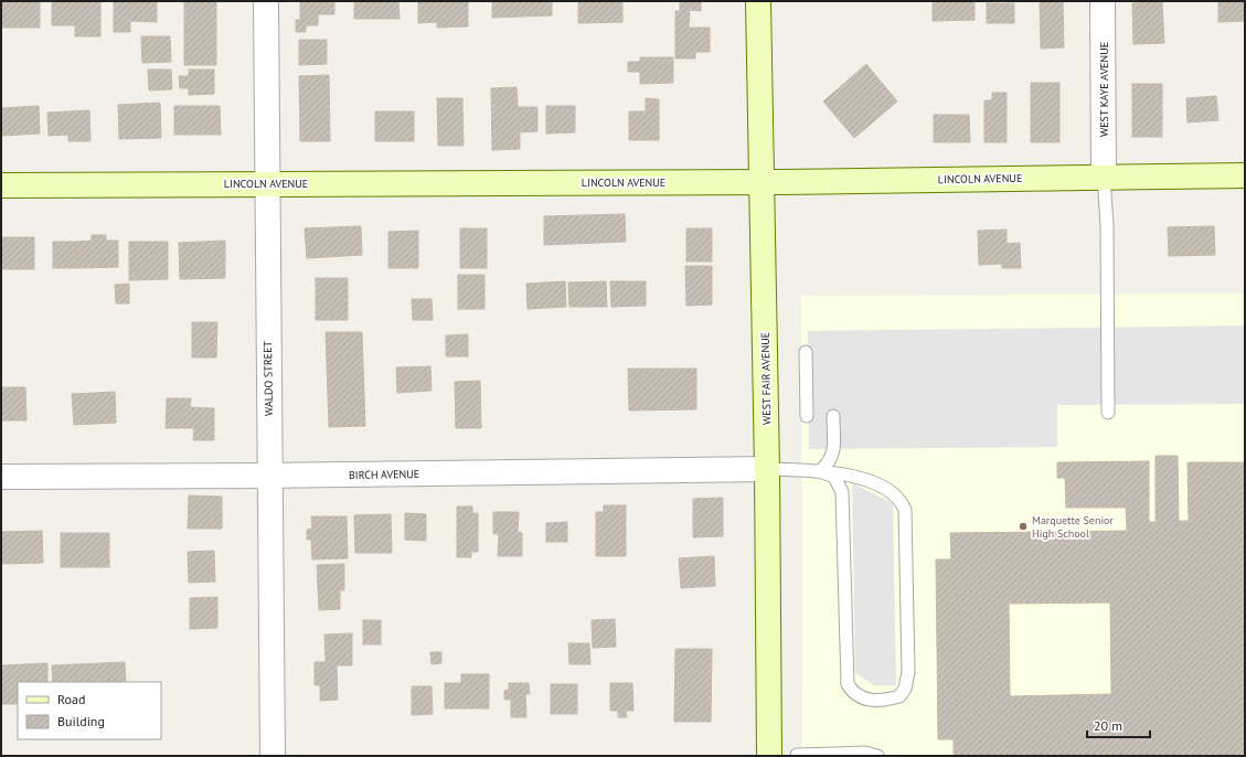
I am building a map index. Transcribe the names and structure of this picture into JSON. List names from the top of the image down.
{
  "streets": {
    "street": [
      "WEST KAYE AVENUE",
      "LINCOLN AVENUE",
      "WALDO STREET",
      "WEST FAIR AVENUE",
      "BIRCH AVENUE"
    ]
  },
  "crossings": [
    ["WEST KAYE AVENUE", "LINCOLN AVENUE"],
    ["LINCOLN AVENUE", "WALDO STREET"],
    ["LINCOLN AVENUE", "WEST FAIR AVENUE"],
    ["WALDO STREET", "BIRCH AVENUE"],
    ["WEST FAIR AVENUE", "BIRCH AVENUE"]
  ],
  "places": ["Marquette Senior High School"],
  "legend": ["Road", "Building"],
  "scale_bar": "20 m"
}
